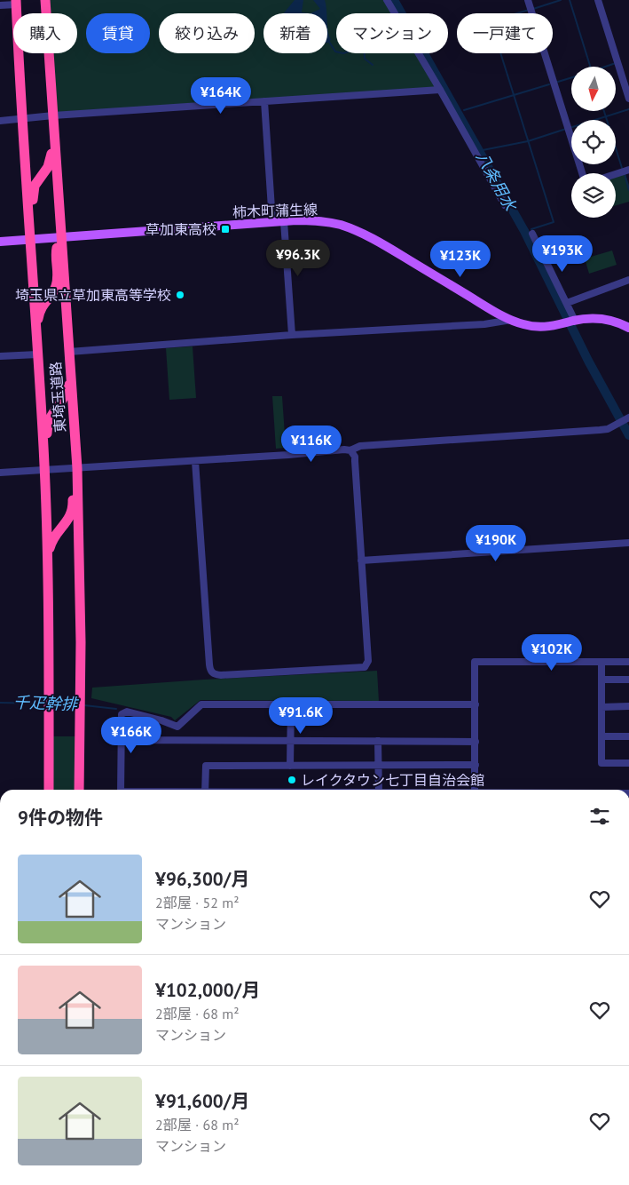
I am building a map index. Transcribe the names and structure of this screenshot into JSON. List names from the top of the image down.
{
  "streets": {
    "highway": ["東埼玉道路"],
    "main road": ["柿木町蒲生線"]
  },
  "crossings": [
    ["柿木町蒲生線", "東埼玉道路"]
  ],
  "water": ["八条用水", "千疋幹排"],
  "places": {
    "transit": ["草加東高校"],
    "other": ["埼玉県立草加東高等学校", "レイクタウン七丁目自治会館"]
  },
  "north": "bottom",
  "page": {
    "chip": [
      "購入",
      "賃貸",
      "絞り込み",
      "新着",
      "マンション",
      "一戸建て"
    ],
    "price": [
      "¥164K",
      "¥193K",
      "¥96.3K",
      "¥123K",
      "¥116K",
      "¥190K",
      "¥102K",
      "¥91.6K",
      "¥166K"
    ],
    "heading": "9件の物件",
    "list": [
      {
        "name": "¥96,300/月",
        "note": "2部屋 · 52 m² · マンション"
      },
      {
        "name": "¥102,000/月",
        "note": "2部屋 · 68 m² · マンション"
      },
      {
        "name": "¥91,600/月",
        "note": "2部屋 · 68 m² · マンション"
      }
    ]
  }
}
